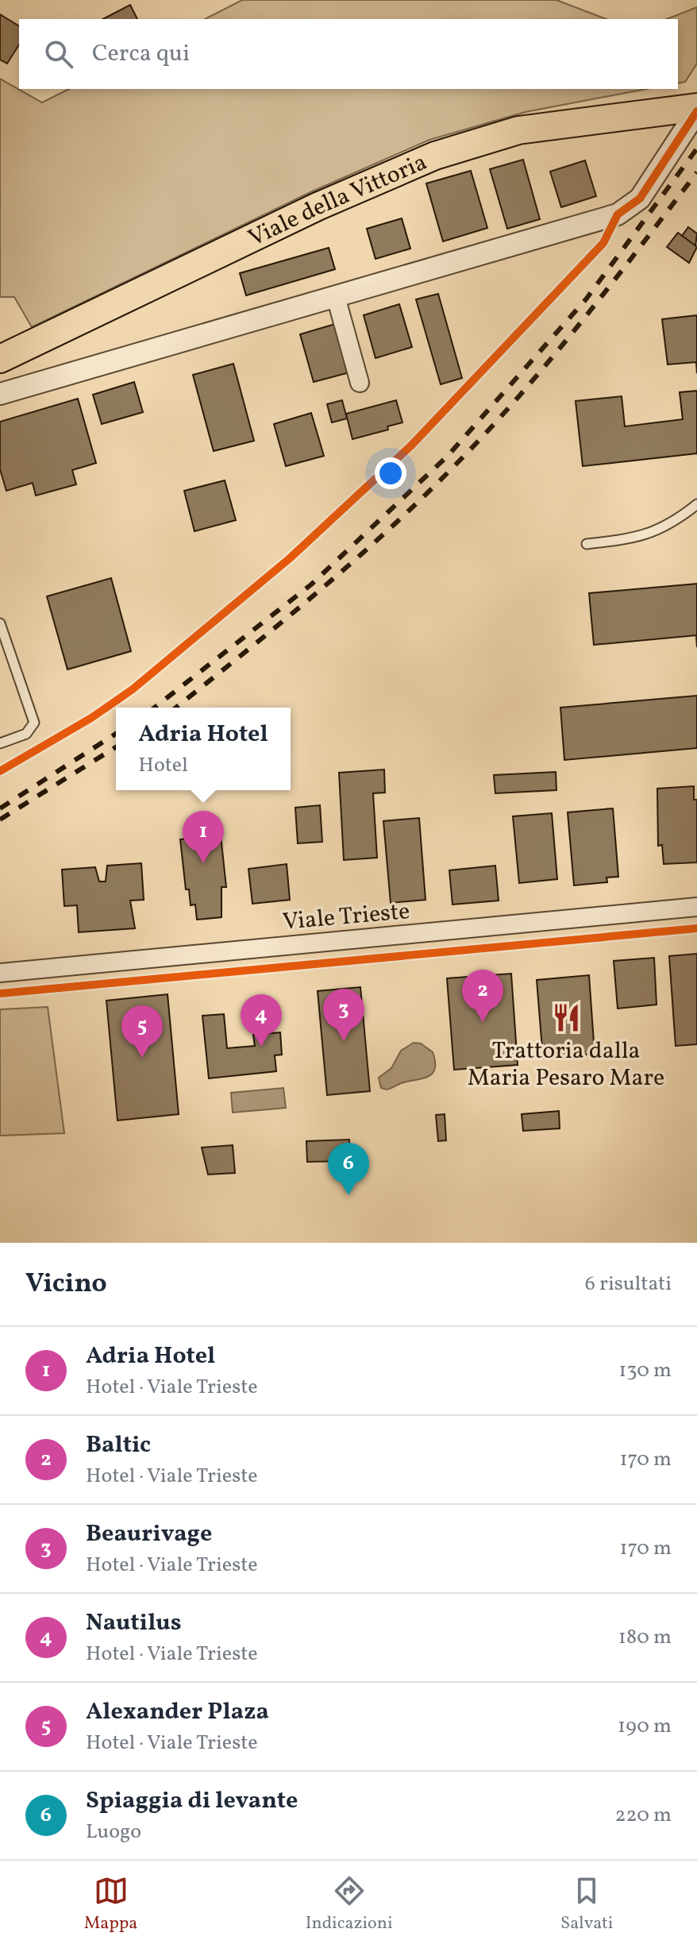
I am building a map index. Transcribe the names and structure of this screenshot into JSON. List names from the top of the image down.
{
  "streets": {
    "main road": ["Viale della Vittoria"],
    "street": ["Viale Trieste"]
  },
  "places": {
    "restaurant": ["Trattoria dalla Maria Pesaro Mare"]
  },
  "page": {
    "search": "Cerca qui",
    "popup": ["Adria Hotel", "Hotel"],
    "pins": [
      "1",
      "2",
      "3",
      "4",
      "5",
      "6"
    ],
    "heading": ["Vicino", "6 risultati"],
    "list": [
      {
        "mark": "1",
        "name": "Adria Hotel",
        "note": "Hotel · Viale Trieste",
        "value": "130 m"
      },
      {
        "mark": "2",
        "name": "Baltic",
        "note": "Hotel · Viale Trieste",
        "value": "170 m"
      },
      {
        "mark": "3",
        "name": "Beaurivage",
        "note": "Hotel · Viale Trieste",
        "value": "170 m"
      },
      {
        "mark": "4",
        "name": "Nautilus",
        "note": "Hotel · Viale Trieste",
        "value": "180 m"
      },
      {
        "mark": "5",
        "name": "Alexander Plaza",
        "note": "Hotel · Viale Trieste",
        "value": "190 m"
      },
      {
        "mark": "6",
        "name": "Spiaggia di levante",
        "note": "Luogo",
        "value": "220 m"
      }
    ],
    "nav": ["Mappa", "Indicazioni", "Salvati"]
  }
}
